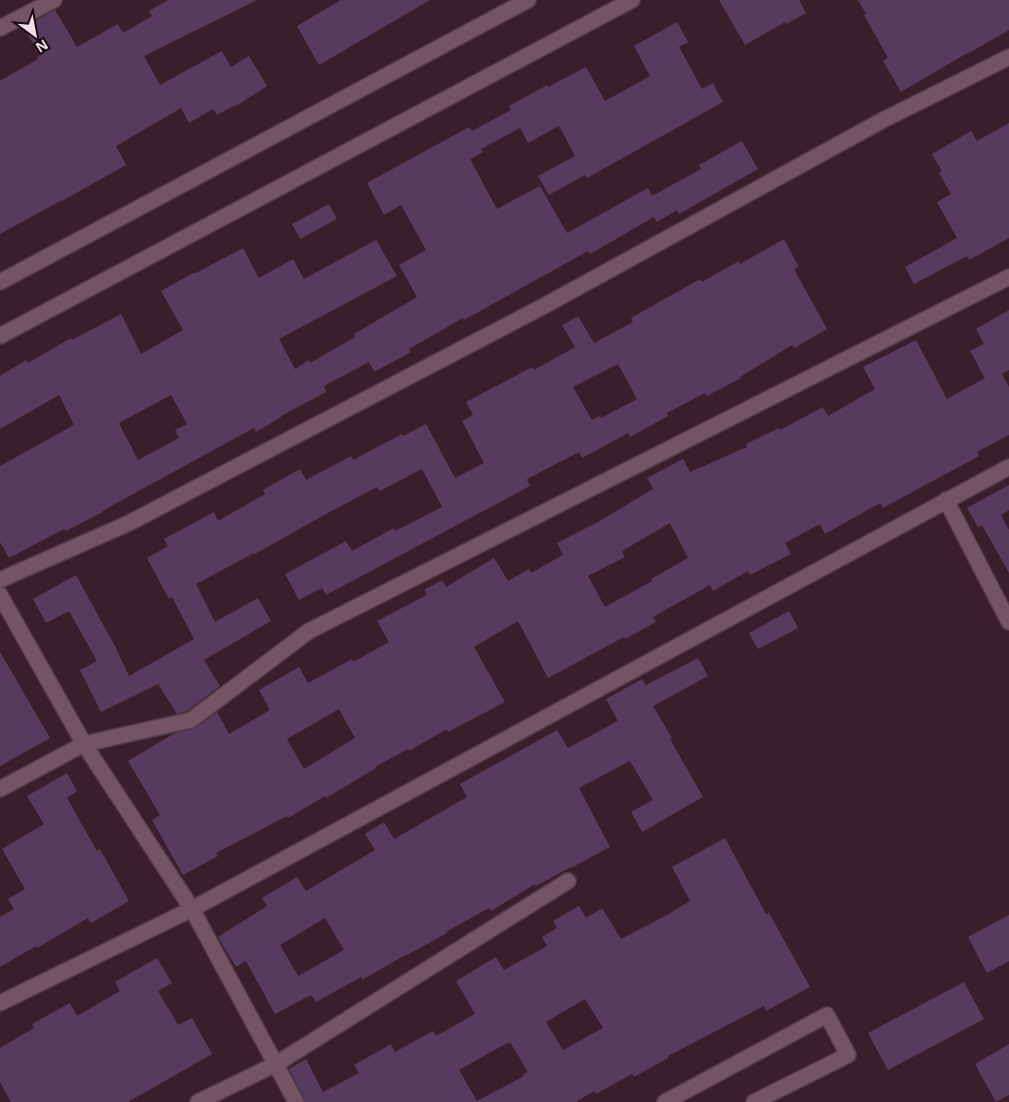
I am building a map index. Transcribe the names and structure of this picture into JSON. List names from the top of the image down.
{
  "north": "bottom right"
}
